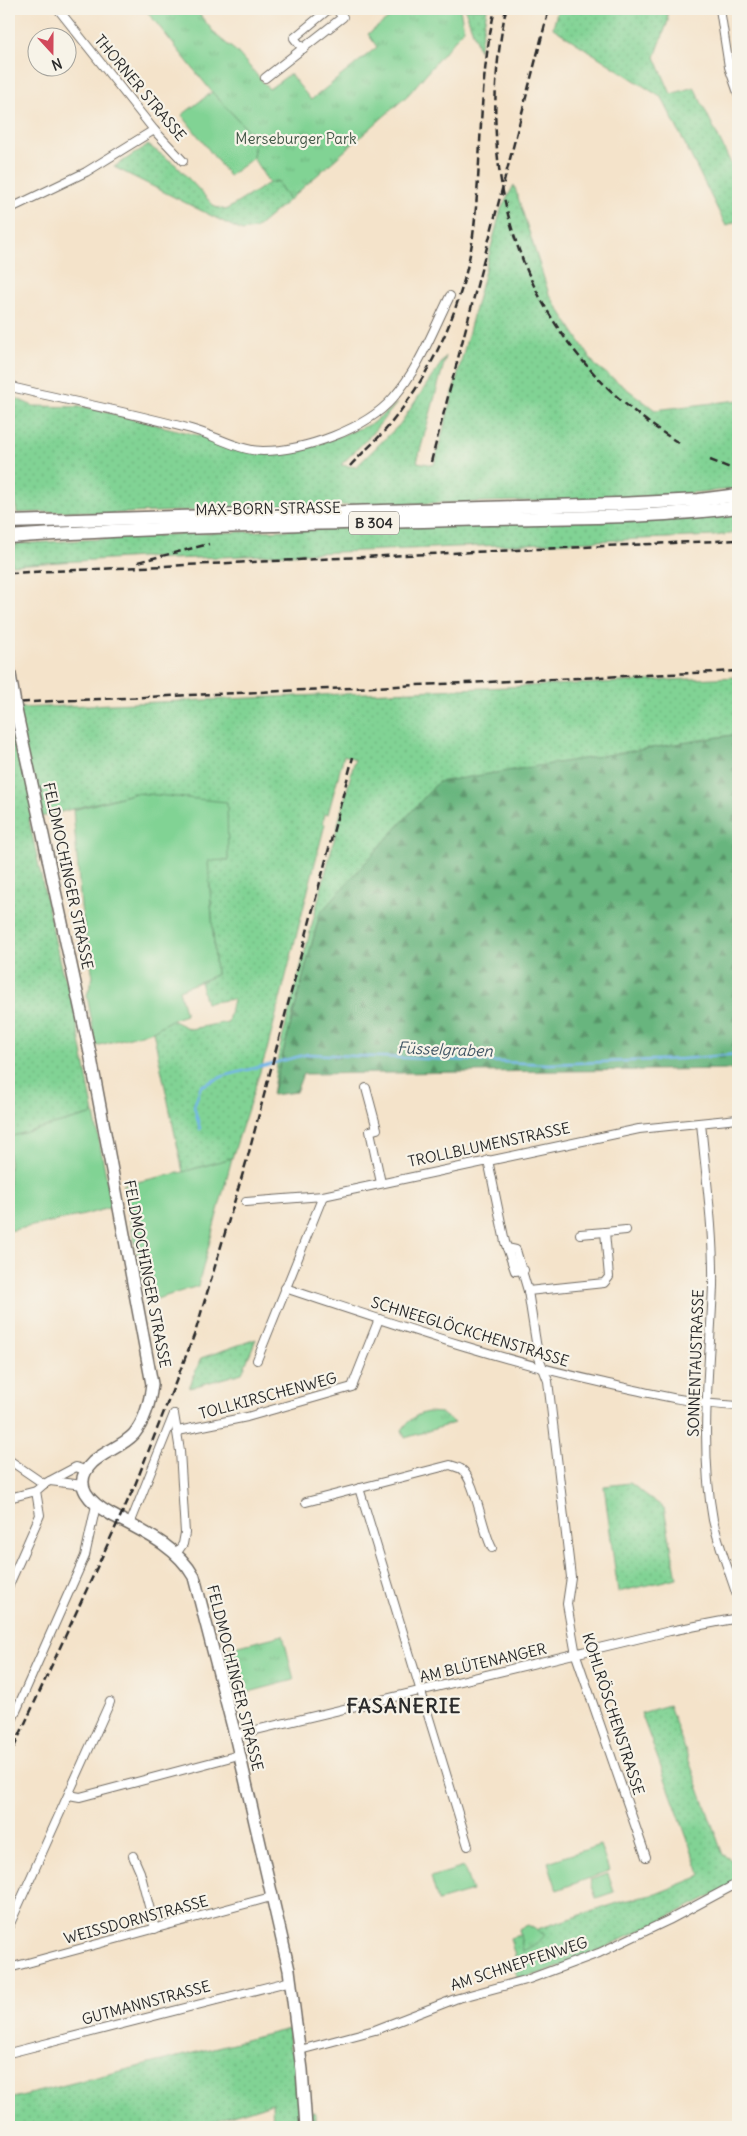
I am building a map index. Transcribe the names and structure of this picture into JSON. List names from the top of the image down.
{
  "streets": {
    "main road": ["MAX-BORN-STRASSE", "B 304", "FELDMOCHINGER STRASSE"],
    "street": [
      "THORNER STRASSE",
      "TROLLBLUMENSTRASSE",
      "SCHNEEGLÖCKCHENSTRASSE",
      "SONNENTAUSTRASSE",
      "TOLLKIRSCHENWEG",
      "AM BLÜTENANGER",
      "KOHLRÖSCHENSTRASSE",
      "WEISSDORNSTRASSE",
      "AM SCHNEPFENWEG",
      "GUTMANNSTRASSE"
    ]
  },
  "crossings": [
    ["FELDMOCHINGER STRASSE", "AM BLÜTENANGER"],
    ["FELDMOCHINGER STRASSE", "WEISSDORNSTRASSE"],
    ["FELDMOCHINGER STRASSE", "AM SCHNEPFENWEG"],
    ["FELDMOCHINGER STRASSE", "GUTMANNSTRASSE"],
    ["TROLLBLUMENSTRASSE", "SONNENTAUSTRASSE"],
    ["TROLLBLUMENSTRASSE", "KOHLRÖSCHENSTRASSE"],
    ["SCHNEEGLÖCKCHENSTRASSE", "SONNENTAUSTRASSE"],
    ["SCHNEEGLÖCKCHENSTRASSE", "TOLLKIRSCHENWEG"],
    ["SCHNEEGLÖCKCHENSTRASSE", "KOHLRÖSCHENSTRASSE"],
    ["AM BLÜTENANGER", "KOHLRÖSCHENSTRASSE"]
  ],
  "districts": ["FASANERIE"],
  "water": ["Füsselgraben"],
  "parks": ["Merseburger Park"],
  "north": "bottom"
}
